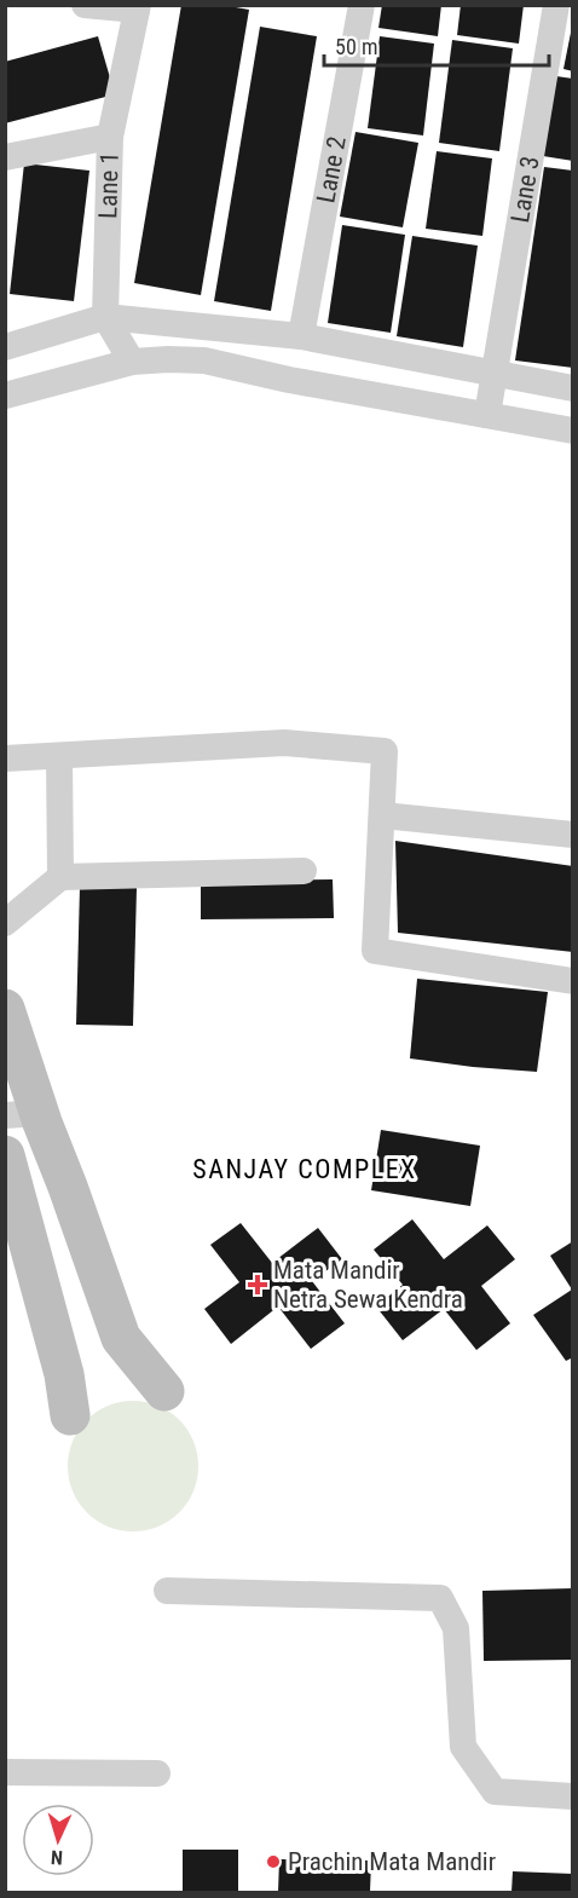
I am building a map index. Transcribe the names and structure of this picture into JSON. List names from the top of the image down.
{
  "streets": {
    "street": ["Lane 2", "Lane 1", "Lane 3"]
  },
  "districts": ["SANJAY COMPLEX"],
  "places": {
    "health": ["Mata Mandir Netra Sewa Kendra"],
    "other": ["Prachin Mata Mandir"]
  },
  "scale_bar": "50 m",
  "north": "bottom"
}
